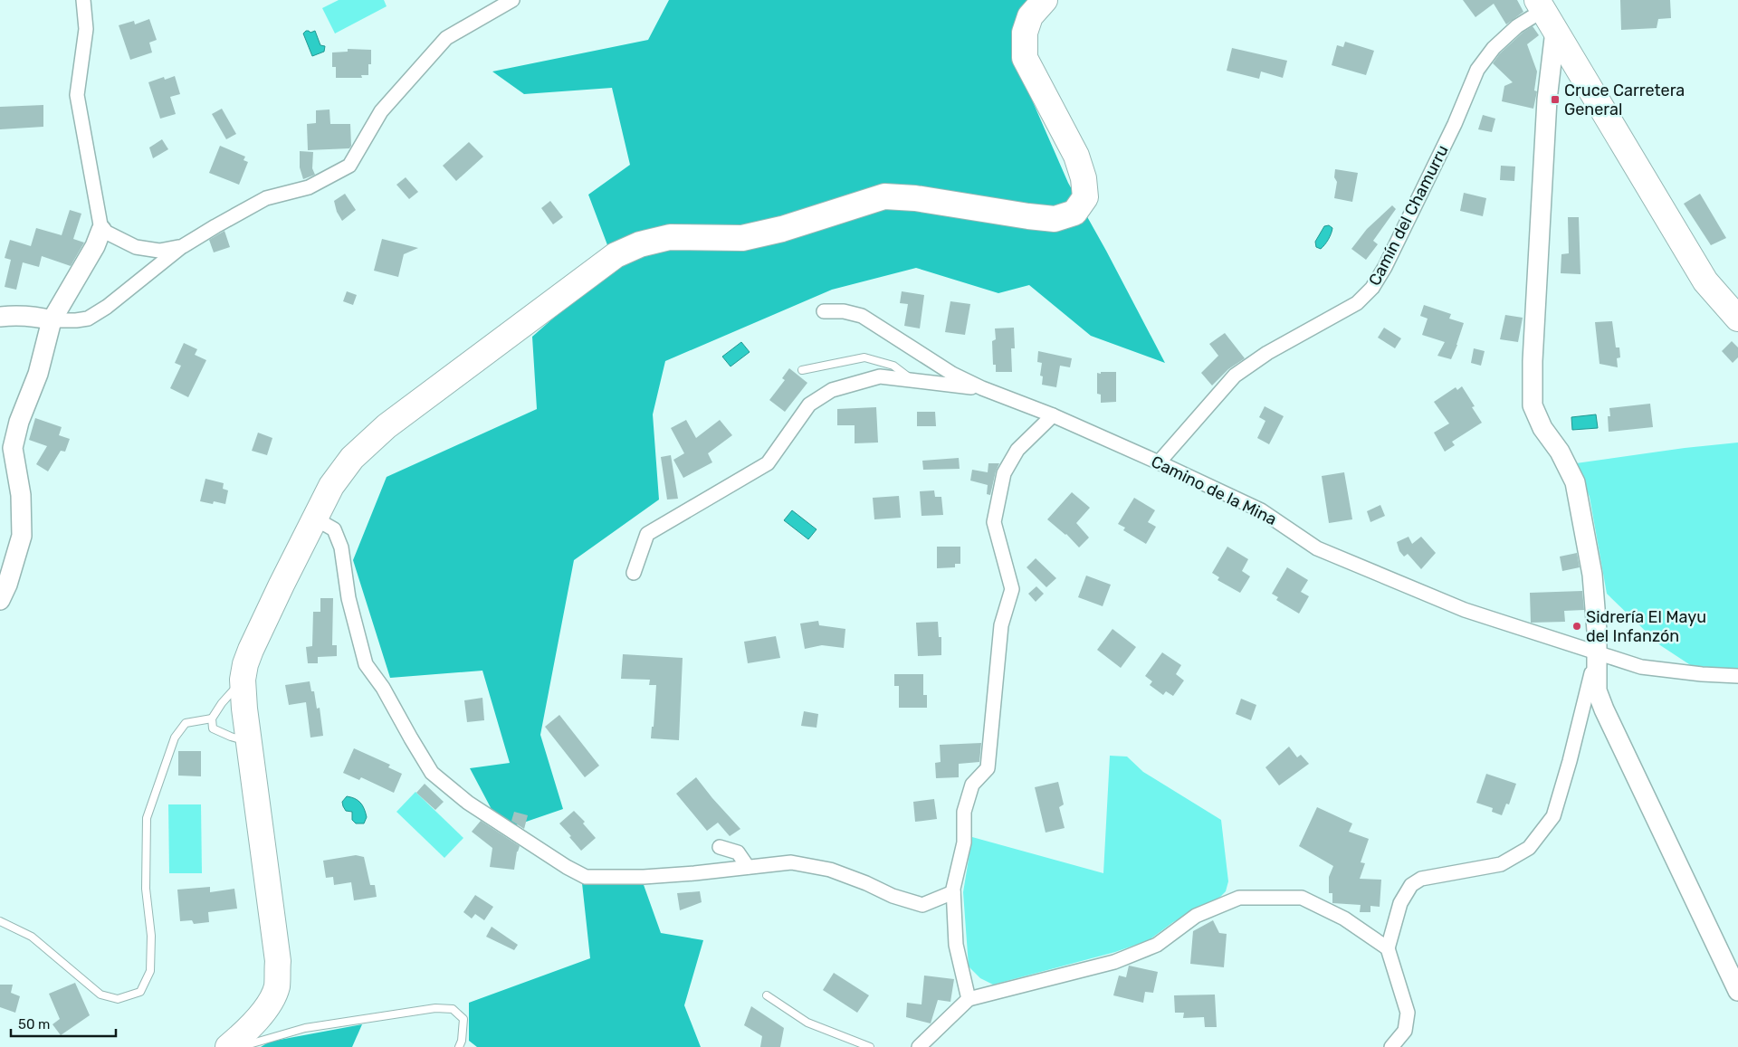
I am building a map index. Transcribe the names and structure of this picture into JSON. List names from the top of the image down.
{
  "streets": {
    "street": ["Camín del Chamurru", "Camino de la Mina"]
  },
  "crossings": [
    ["Camín del Chamurru", "Camino de la Mina"]
  ],
  "places": {
    "transit": ["Cruce Carretera General"],
    "other": ["Sidrería El Mayu del Infanzón"]
  },
  "scale_bar": "50 m"
}
